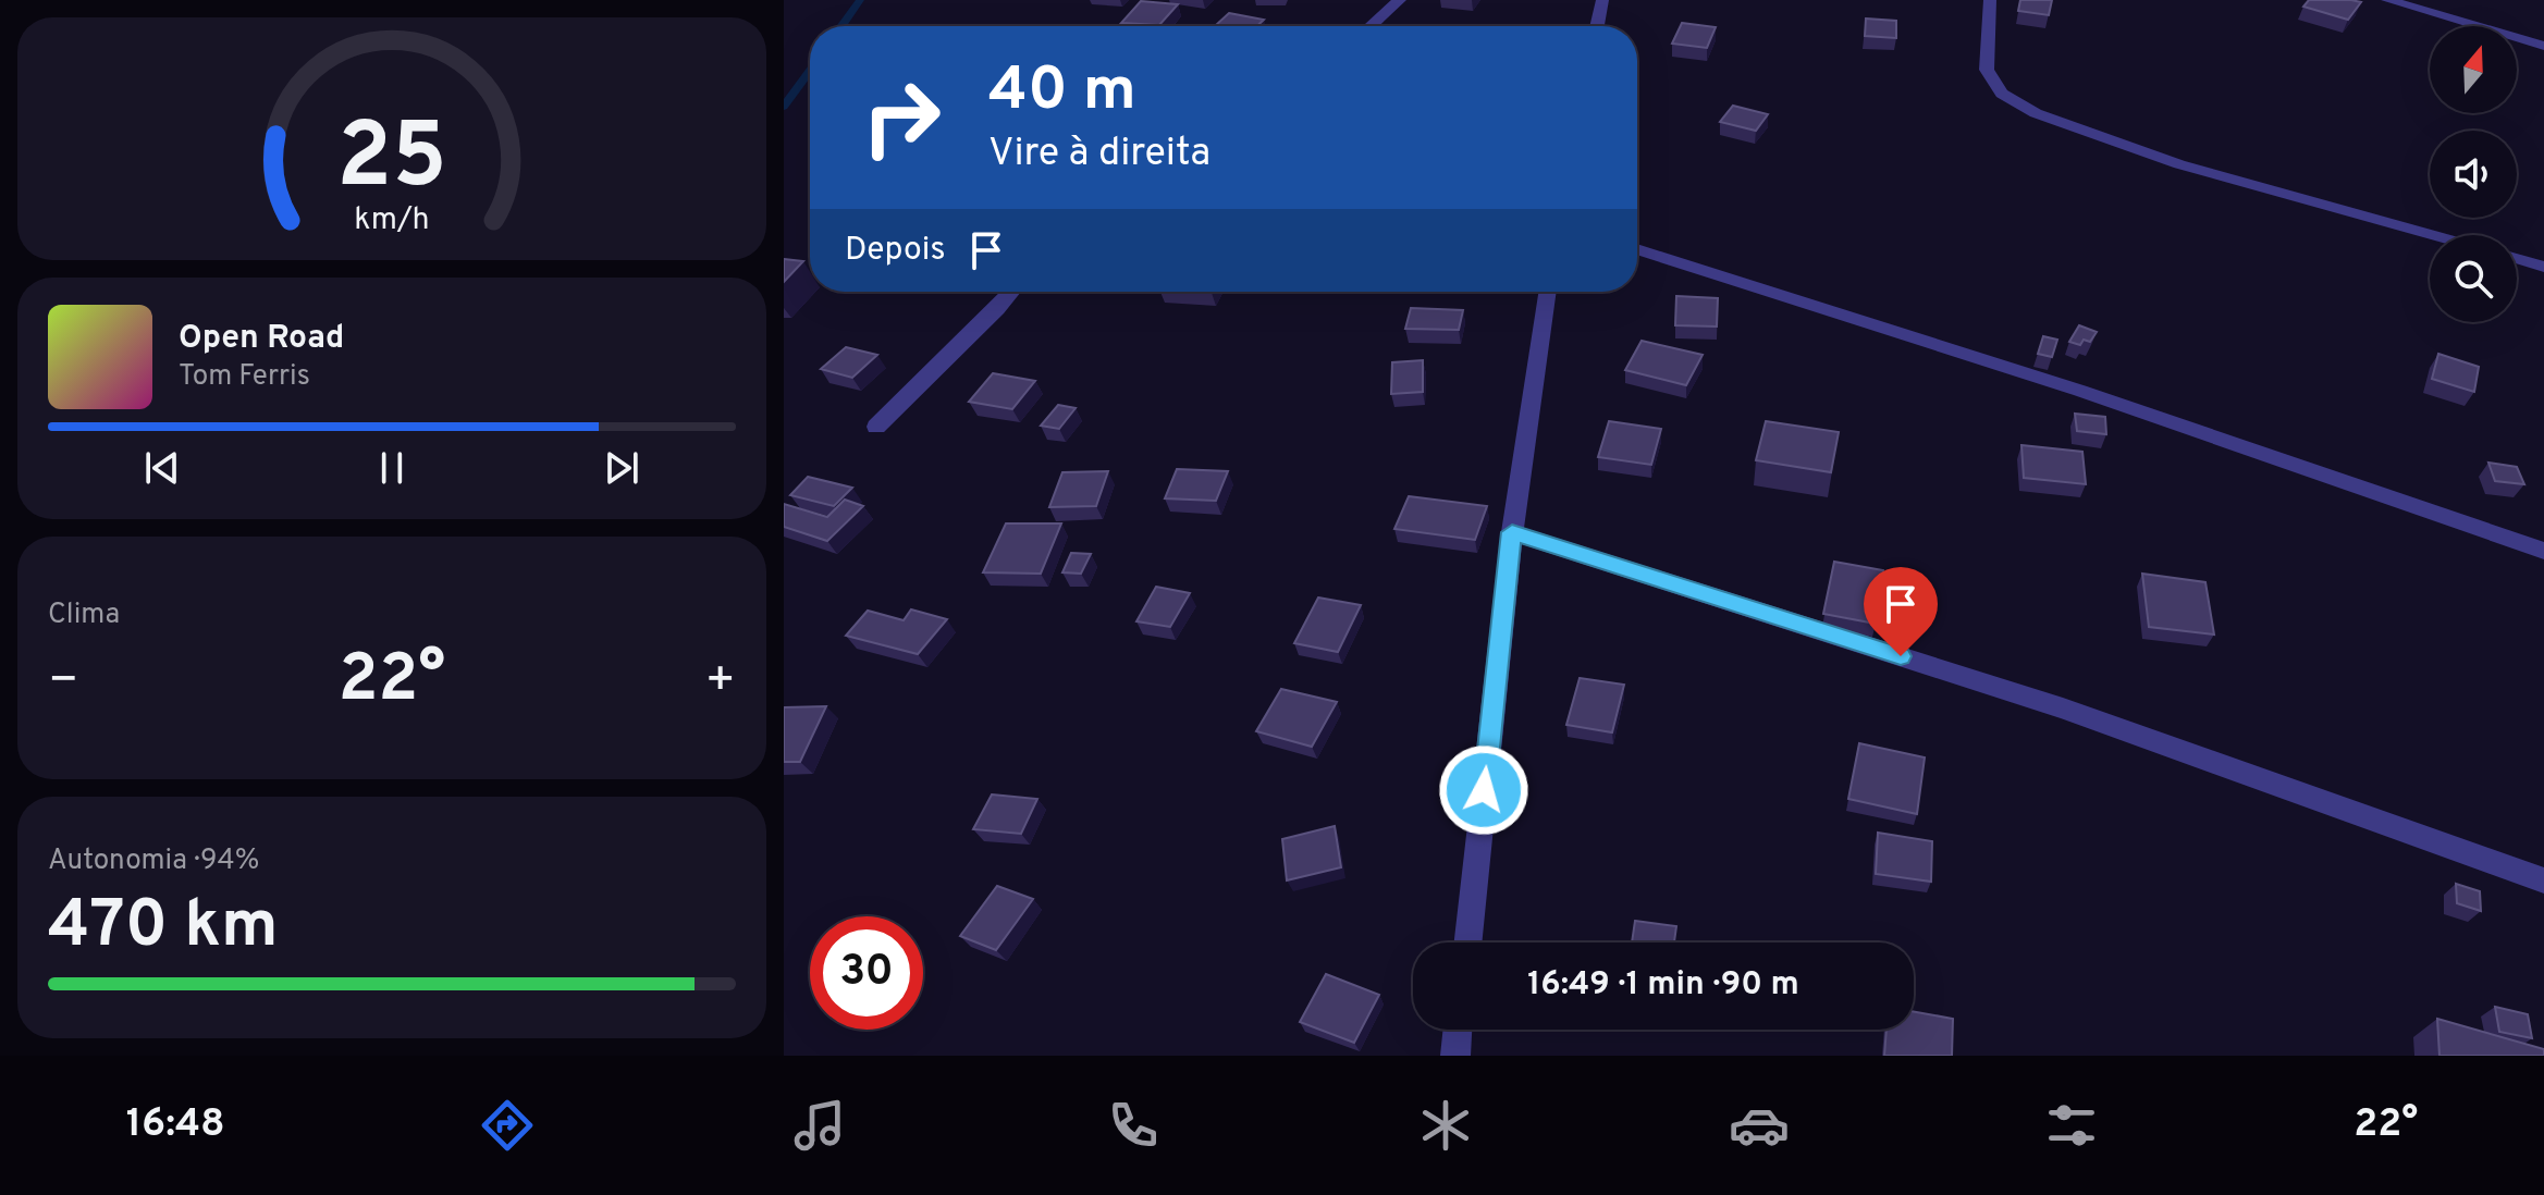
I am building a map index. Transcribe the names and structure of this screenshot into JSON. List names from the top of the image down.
{
  "north": "top",
  "page": {
    "turn": ["40 m", "Vire à direita"],
    "then": "Depois",
    "song": ["Open Road", "Tom Ferris"],
    "tile": [
      "Clima",
      ["Autonomia · 94%", "470 km"]
    ],
    "heat": ["−", "22°", "+"],
    "limit": "30",
    "trip": "16:49 · 1 min · 90 m",
    "tabs": ["16:48", "22°"],
    "gauge": ["25", "km/h"]
  }
}
